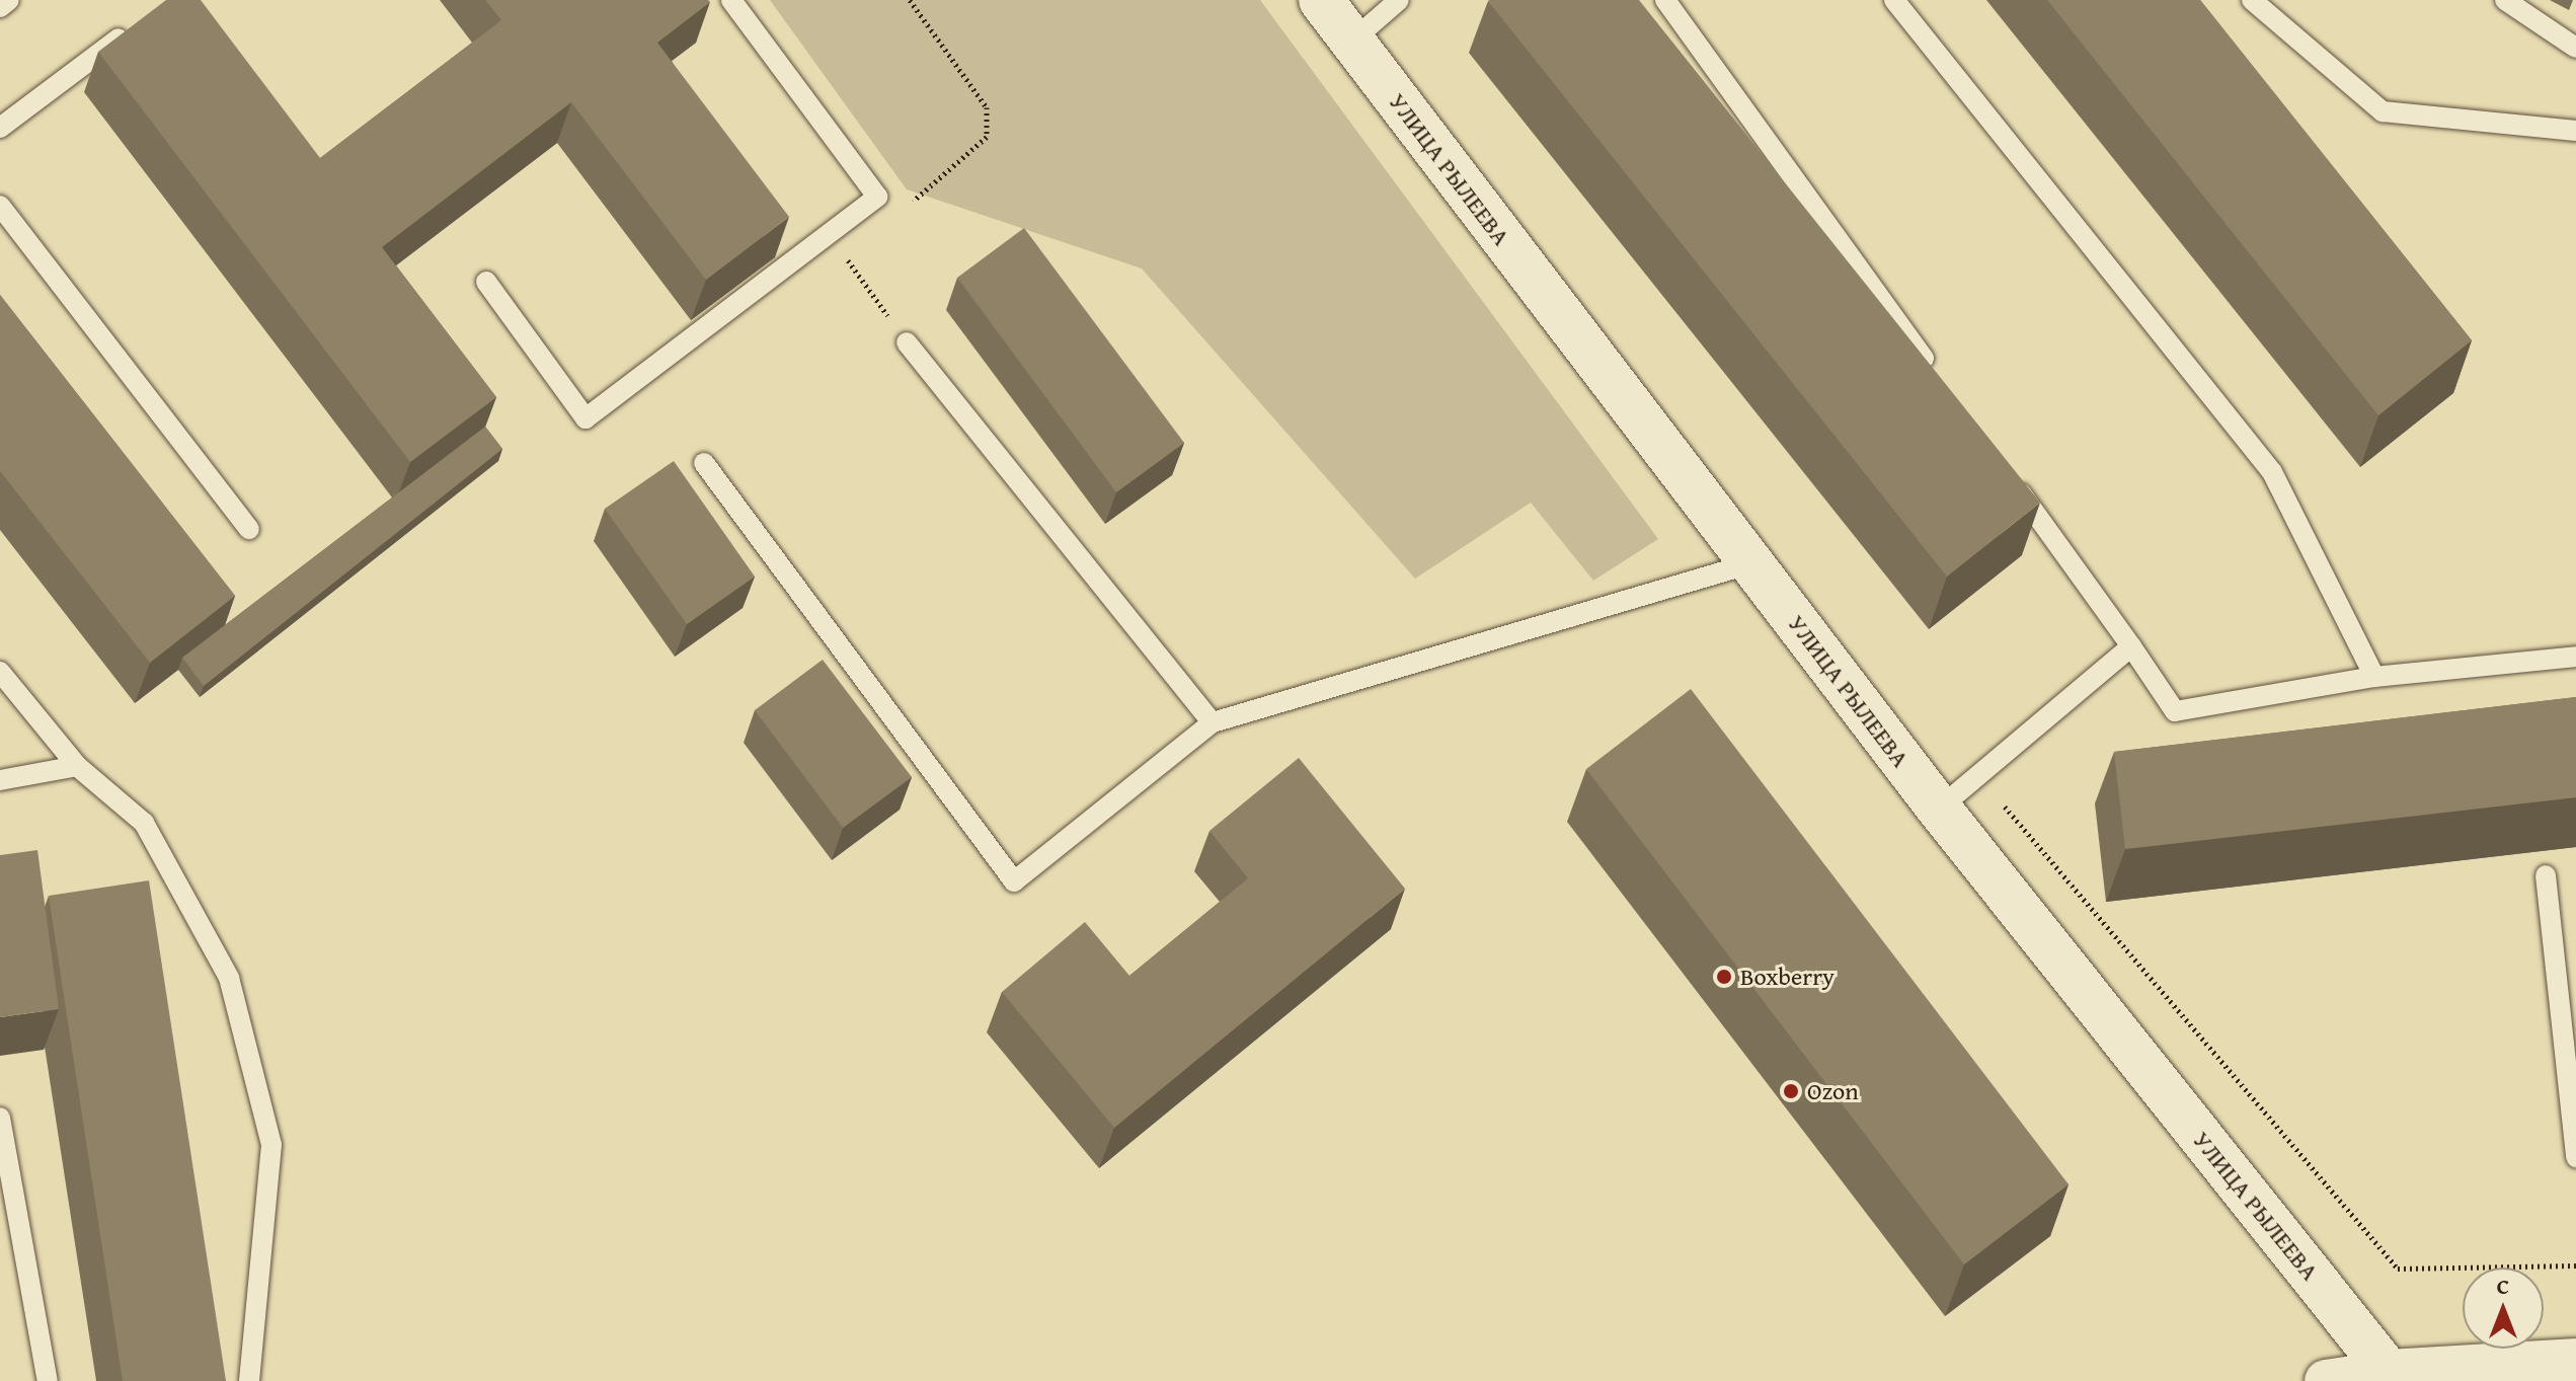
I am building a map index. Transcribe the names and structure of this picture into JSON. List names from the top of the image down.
{
  "streets": {
    "street": ["УЛИЦА РЫЛЕЕВА"]
  },
  "places": ["Boxberry", "Ozon"],
  "north": "top"
}
